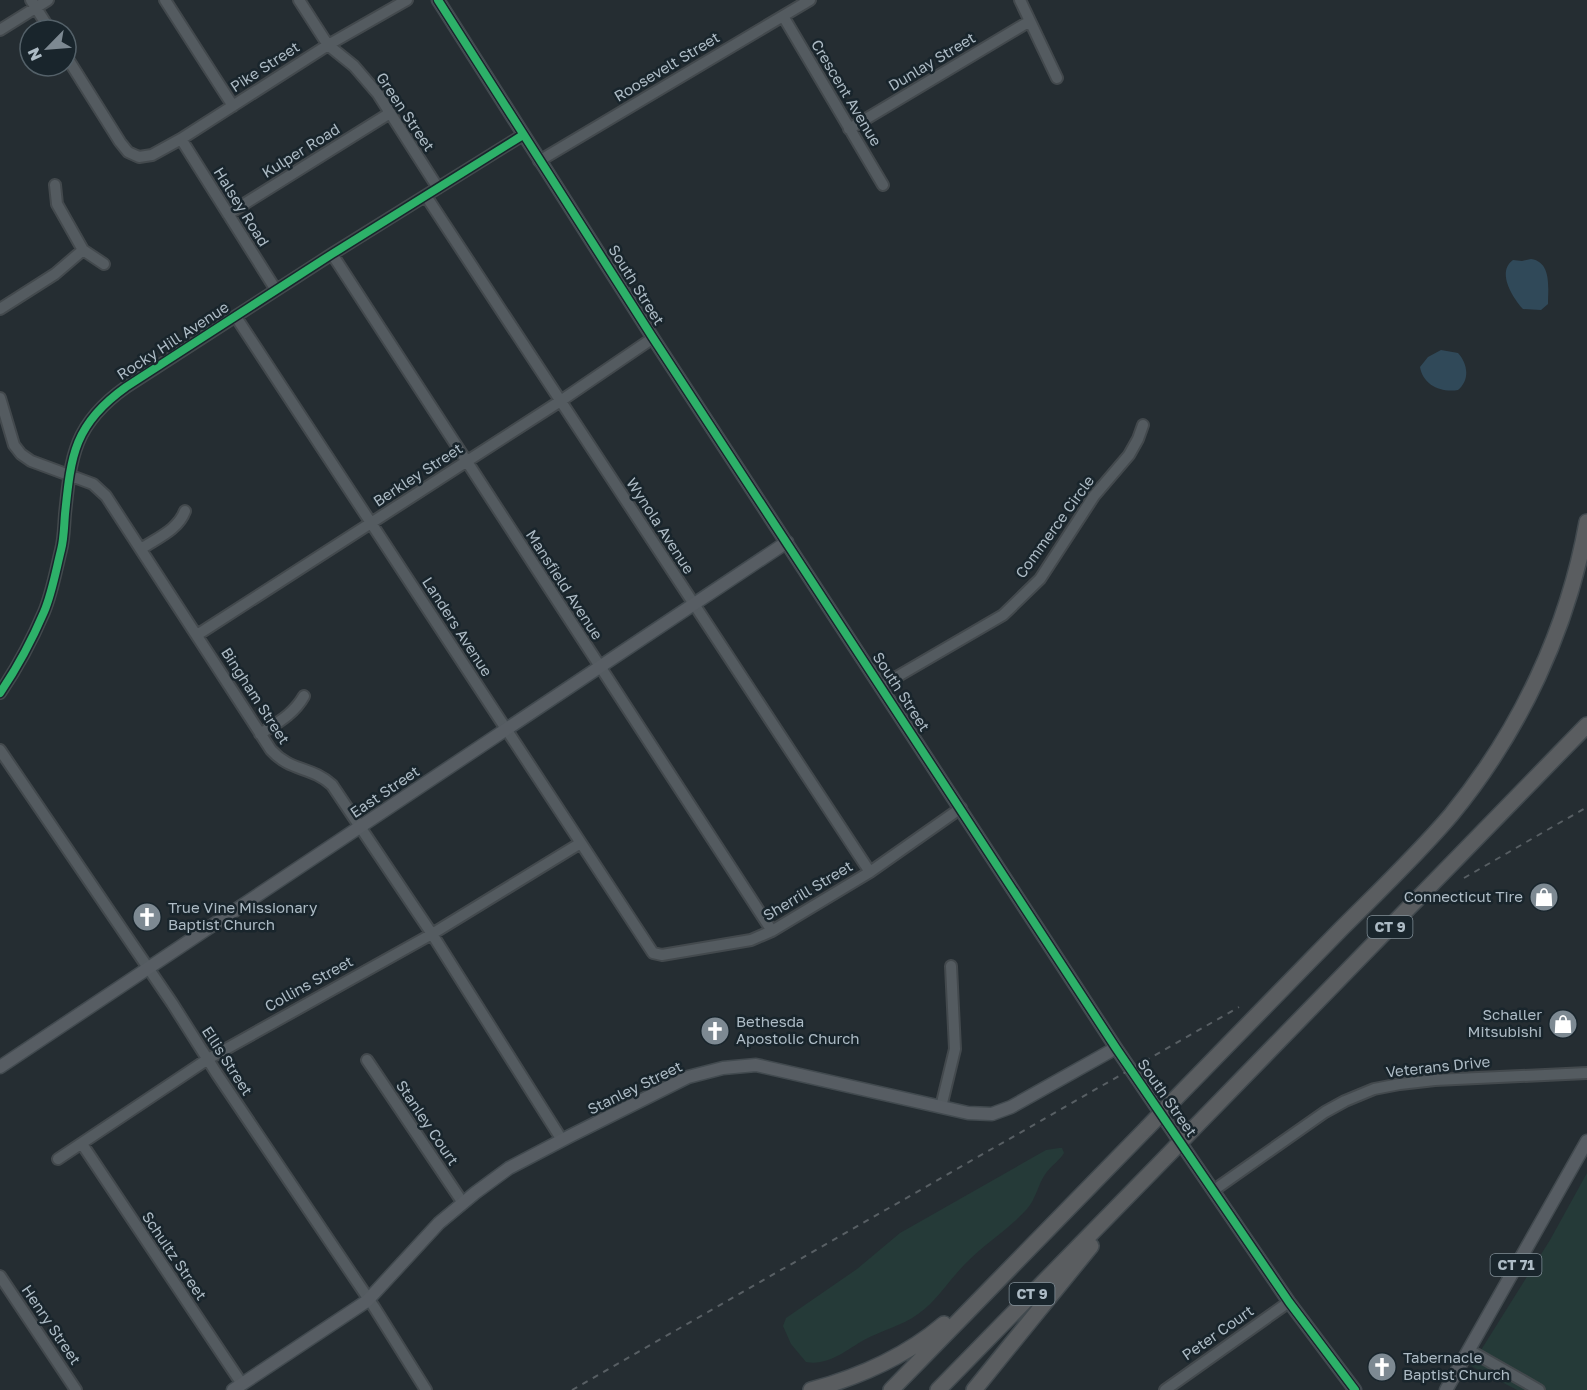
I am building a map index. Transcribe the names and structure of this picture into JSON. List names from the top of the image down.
{
  "streets": {
    "highway": ["CT 9"],
    "main road": [
      "South Street",
      "East Street",
      "Stanley Street",
      "CT 71"
    ],
    "street": [
      "Dunlay Street",
      "Pike Street",
      "Roosevelt Street",
      "Crescent Avenue",
      "Green Street",
      "Kulper Road",
      "Halsey Road",
      "Rocky Hill Avenue",
      "Berkley Street",
      "Wynola Avenue",
      "Commerce Circle",
      "Mansfield Avenue",
      "Landers Avenue",
      "Bingham Street",
      "Sherrill Street",
      "Collins Street",
      "Ellis Street",
      "Veterans Drive",
      "Stanley Court",
      "Schultz Street",
      "Henry Street",
      "Peter Court"
    ]
  },
  "crossings": [
    ["Dunlay Street", "Crescent Avenue"],
    ["Pike Street", "Green Street"],
    ["Pike Street", "Halsey Road"],
    ["Roosevelt Street", "Crescent Avenue"],
    ["Roosevelt Street", "South Street"],
    ["Green Street", "Kulper Road"],
    ["Green Street", "Rocky Hill Avenue"],
    ["Kulper Road", "Halsey Road"],
    ["Halsey Road", "Rocky Hill Avenue"],
    ["South Street", "Rocky Hill Avenue"],
    ["South Street", "Berkley Street"],
    ["South Street", "Commerce Circle"],
    ["South Street", "East Street"],
    ["South Street", "Sherrill Street"],
    ["South Street", "Veterans Drive"],
    ["South Street", "Stanley Street"],
    ["South Street", "Peter Court"],
    ["Rocky Hill Avenue", "Wynola Avenue"],
    ["Rocky Hill Avenue", "Mansfield Avenue"],
    ["Rocky Hill Avenue", "Landers Avenue"],
    ["Rocky Hill Avenue", "Bingham Street"],
    ["Berkley Street", "Wynola Avenue"],
    ["Berkley Street", "Mansfield Avenue"],
    ["Berkley Street", "Landers Avenue"],
    ["Berkley Street", "Bingham Street"],
    ["Wynola Avenue", "East Street"],
    ["Wynola Avenue", "Sherrill Street"],
    ["Mansfield Avenue", "East Street"],
    ["Mansfield Avenue", "Sherrill Street"],
    ["Landers Avenue", "East Street"],
    ["Landers Avenue", "Sherrill Street"],
    ["Landers Avenue", "Collins Street"],
    ["Bingham Street", "East Street"],
    ["Bingham Street", "Collins Street"],
    ["Bingham Street", "Stanley Street"],
    ["East Street", "Ellis Street"],
    ["Collins Street", "Ellis Street"],
    ["Collins Street", "Schultz Street"],
    ["Ellis Street", "Stanley Street"],
    ["Stanley Street", "Stanley Court"],
    ["Stanley Street", "Schultz Street"]
  ],
  "places": {
    "shop": ["Connecticut Tire", "Schaller Mitsubishi"],
    "church": ["True Vine Missionary Baptist Church", "Bethesda Apostolic Church", "Tabernacle Baptist Church"]
  },
  "north": "bottom left"
}
